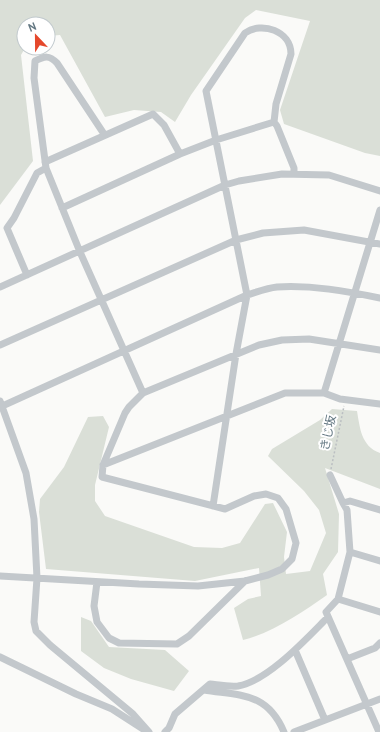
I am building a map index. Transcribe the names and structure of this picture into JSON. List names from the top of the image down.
{
  "streets": {
    "path": ["きじ坂"]
  },
  "north": "top"
}
